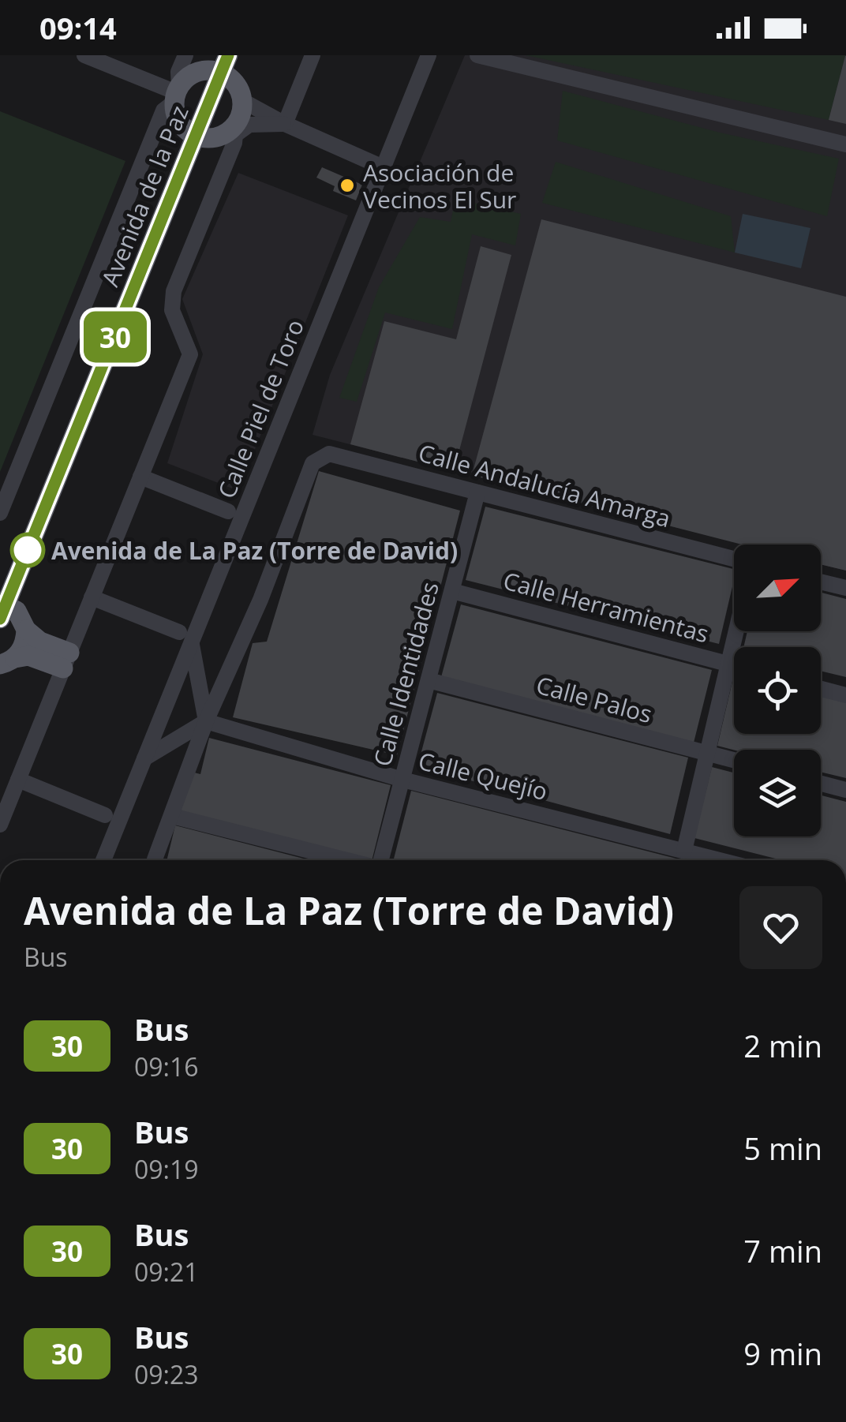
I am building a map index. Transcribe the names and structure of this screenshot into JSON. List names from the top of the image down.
{
  "streets": {
    "main road": ["Avenida de la Paz"],
    "street": [
      "Calle Piel de Toro",
      "Calle Andalucía Amarga",
      "Calle Herramientas",
      "Calle Identidades",
      "Calle Palos",
      "Calle Quejío"
    ]
  },
  "crossings": [
    ["Calle Andalucía Amarga", "Calle Identidades"],
    ["Calle Andalucía Amarga", "Calle Quejío"],
    ["Calle Herramientas", "Calle Identidades"],
    ["Calle Identidades", "Calle Palos"],
    ["Calle Identidades", "Calle Quejío"]
  ],
  "places": ["Asociación de Vecinos El Sur", "Avenida de La Paz (Torre de David)"],
  "lines": ["bus line 30"],
  "north": "top right",
  "page": {
    "status": "09:14",
    "on_map": "30",
    "heading": ["Avenida de La Paz (Torre de David)", "Bus"],
    "list": [
      {
        "mark": "30",
        "name": "Bus",
        "note": "09:16",
        "value": "2 min"
      },
      {
        "mark": "30",
        "name": "Bus",
        "note": "09:19",
        "value": "5 min"
      },
      {
        "mark": "30",
        "name": "Bus",
        "note": "09:21",
        "value": "7 min"
      },
      {
        "mark": "30",
        "name": "Bus",
        "note": "09:23",
        "value": "9 min"
      }
    ]
  }
}
